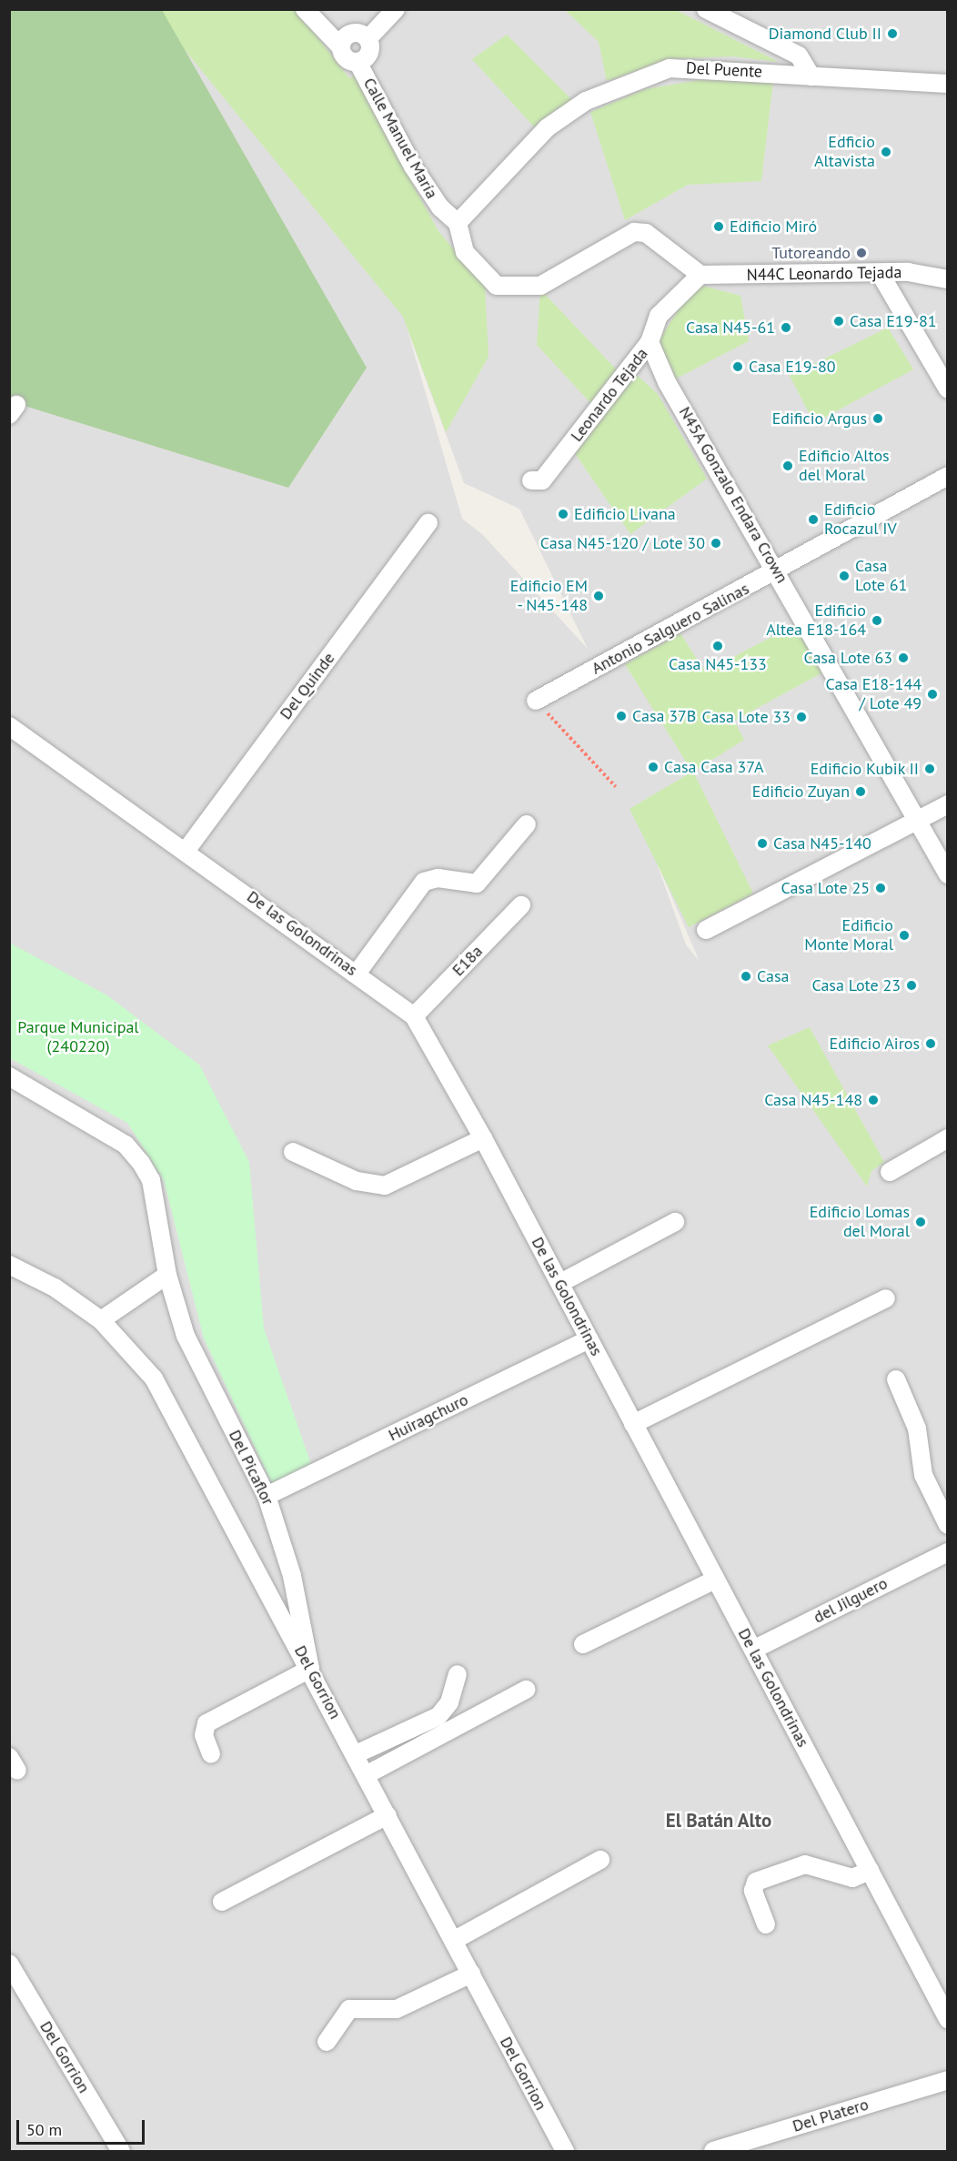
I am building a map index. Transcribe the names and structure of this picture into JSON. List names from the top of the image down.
{
  "streets": {
    "street": [
      "Del Puente",
      "Calle Manuel María",
      "N44C Leonardo Tejada",
      "Leonardo Tejada",
      "N45A Gonzalo Endara Crown",
      "Antonio Salguero Salinas",
      "Del Quinde",
      "De las Golondrinas",
      "E18a",
      "Huiragchuro",
      "Del Picaflor",
      "del Jilguero",
      "Del Gorrion",
      "Del Platero"
    ]
  },
  "crossings": [
    ["Del Puente", "Calle Manuel María"],
    ["N44C Leonardo Tejada", "Leonardo Tejada"],
    ["Leonardo Tejada", "N45A Gonzalo Endara Crown"],
    ["N45A Gonzalo Endara Crown", "Antonio Salguero Salinas"],
    ["Del Quinde", "De las Golondrinas"],
    ["De las Golondrinas", "E18a"],
    ["De las Golondrinas", "Huiragchuro"],
    ["De las Golondrinas", "del Jilguero"],
    ["Huiragchuro", "Del Picaflor"],
    ["Del Picaflor", "Del Gorrion"]
  ],
  "districts": ["El Batán Alto"],
  "parks": ["Parque Municipal (240220)"],
  "places": [
    "Diamond Club II",
    "Edficio Altavista",
    "Edificio Miró",
    "Tutoreando",
    "Casa E19-81",
    "Casa N45-61",
    "Casa E19-80",
    "Edificio Argus",
    "Edificio Altos del Moral",
    "Edificio Livana",
    "Edificio Rocazul IV",
    "Casa N45-120 / Lote 30",
    "Casa Lote 61",
    "Edificio EM - N45-148",
    "Edificio Altea E18-164",
    "Casa N45-133",
    "Casa Lote 63",
    "Casa E18-144 / Lote 49",
    "Casa 37B",
    "Casa Lote 33",
    "Casa Casa 37A",
    "Edificio Kubik II",
    "Edificio Zuyan",
    "Casa N45-140",
    "Casa Lote 25",
    "Edificio Monte Moral",
    "Casa",
    "Casa Lote 23",
    "Edificio Airos",
    "Casa N45-148",
    "Edificio Lomas del Moral"
  ],
  "scale_bar": "50 m"
}
